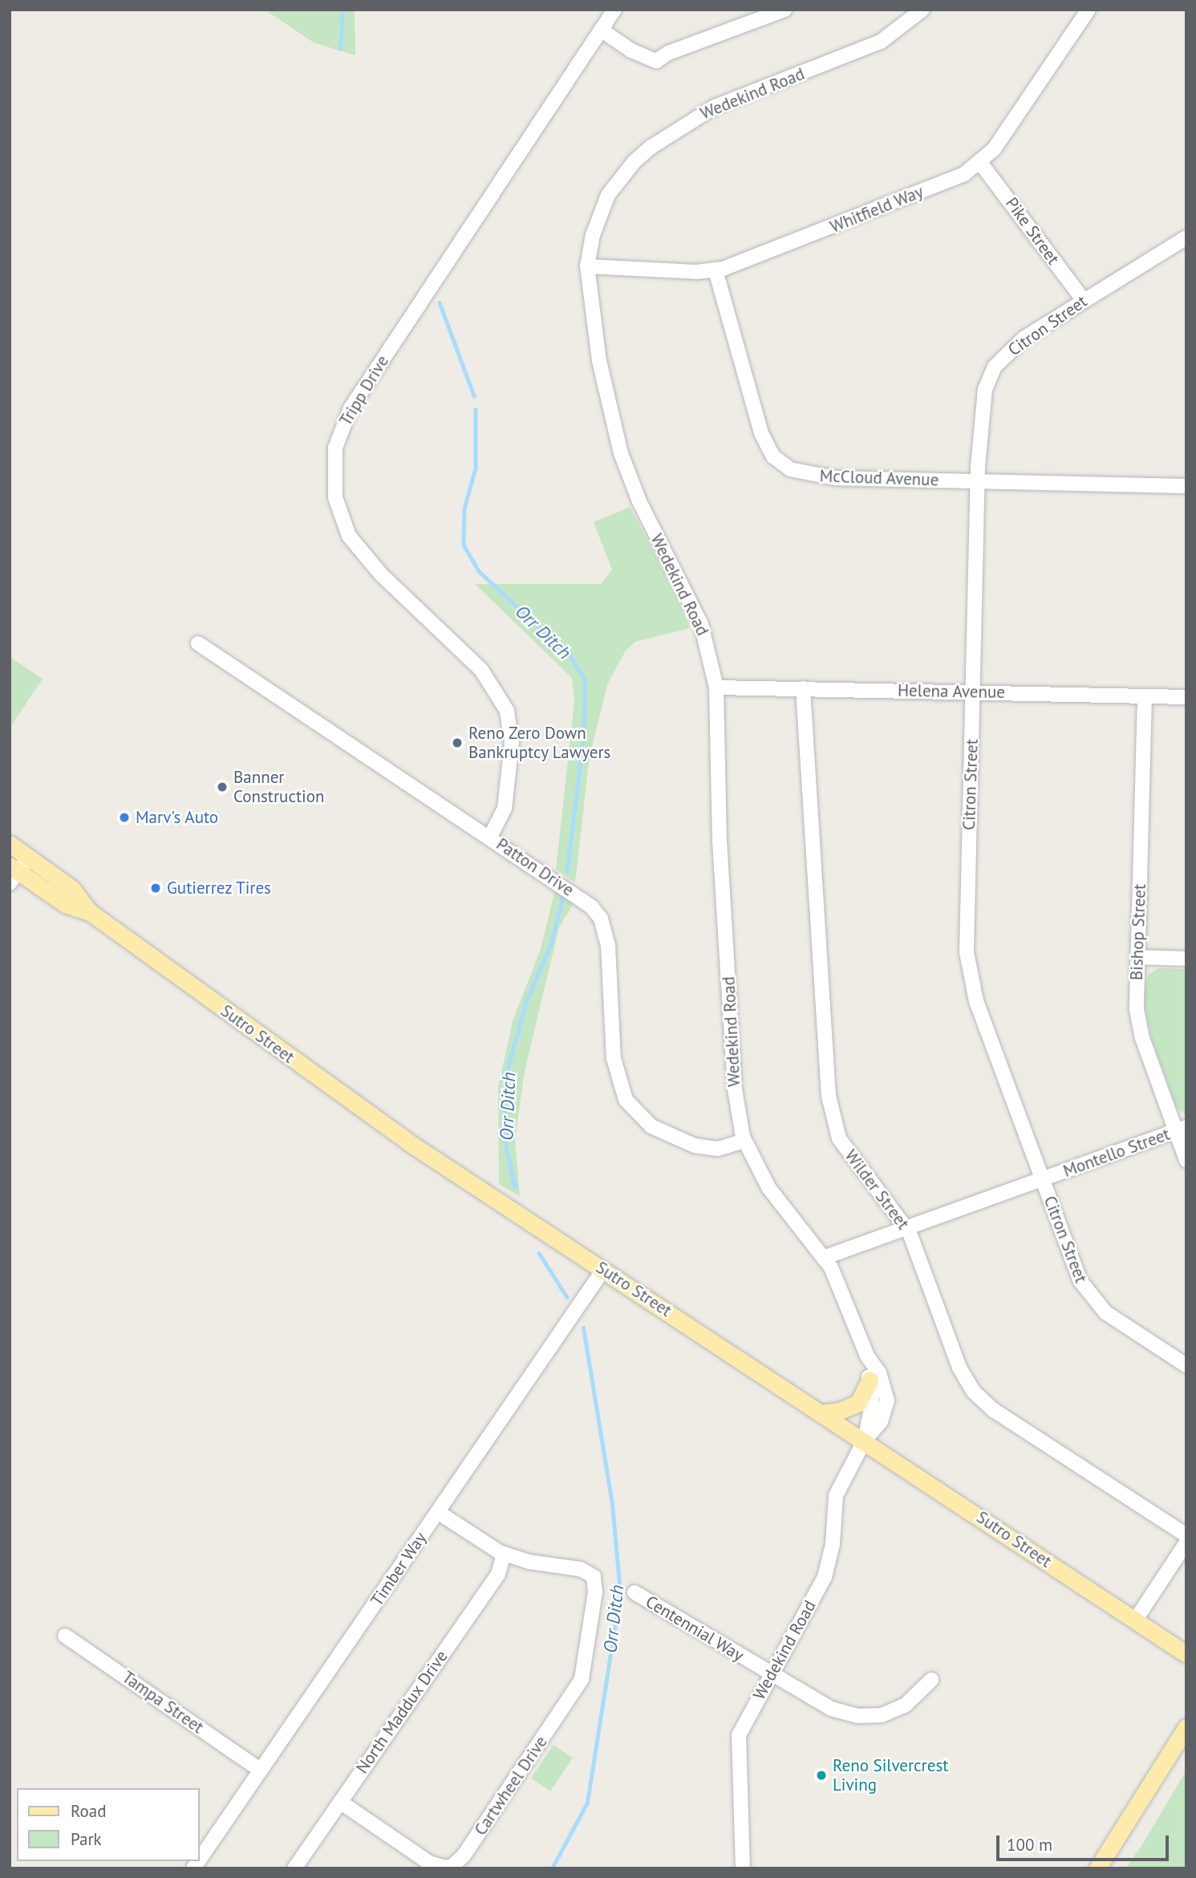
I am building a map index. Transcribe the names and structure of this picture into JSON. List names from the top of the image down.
{
  "streets": {
    "main road": ["Sutro Street"],
    "street": [
      "Wedekind Road",
      "Whitfield Way",
      "Pike Street",
      "Citron Street",
      "Tripp Drive",
      "McCloud Avenue",
      "Helena Avenue",
      "Patton Drive",
      "Bishop Street",
      "Montello Street",
      "Wilder Street",
      "Timber Way",
      "Centennial Way",
      "Tampa Street",
      "North Maddux Drive",
      "Cartwheel Drive"
    ]
  },
  "crossings": [
    ["Wedekind Road", "Whitfield Way"],
    ["Wedekind Road", "Helena Avenue"],
    ["Wedekind Road", "Patton Drive"],
    ["Wedekind Road", "Sutro Street"],
    ["Wedekind Road", "Montello Street"],
    ["Wedekind Road", "Centennial Way"],
    ["Whitfield Way", "Pike Street"],
    ["Whitfield Way", "McCloud Avenue"],
    ["Pike Street", "Citron Street"],
    ["Citron Street", "McCloud Avenue"],
    ["Citron Street", "Helena Avenue"],
    ["Citron Street", "Montello Street"],
    ["Tripp Drive", "Patton Drive"],
    ["Helena Avenue", "Bishop Street"],
    ["Helena Avenue", "Wilder Street"],
    ["Bishop Street", "Montello Street"],
    ["Sutro Street", "Timber Way"],
    ["Montello Street", "Wilder Street"],
    ["Timber Way", "Tampa Street"],
    ["North Maddux Drive", "Cartwheel Drive"]
  ],
  "water": ["Orr Ditch"],
  "places": [
    "Reno Zero Down Bankruptcy Lawyers",
    "Banner Construction",
    "Marv's Auto",
    "Gutierrez Tires",
    "Reno Silvercrest Living"
  ],
  "legend": ["Road", "Park"],
  "scale_bar": "100 m"
}
